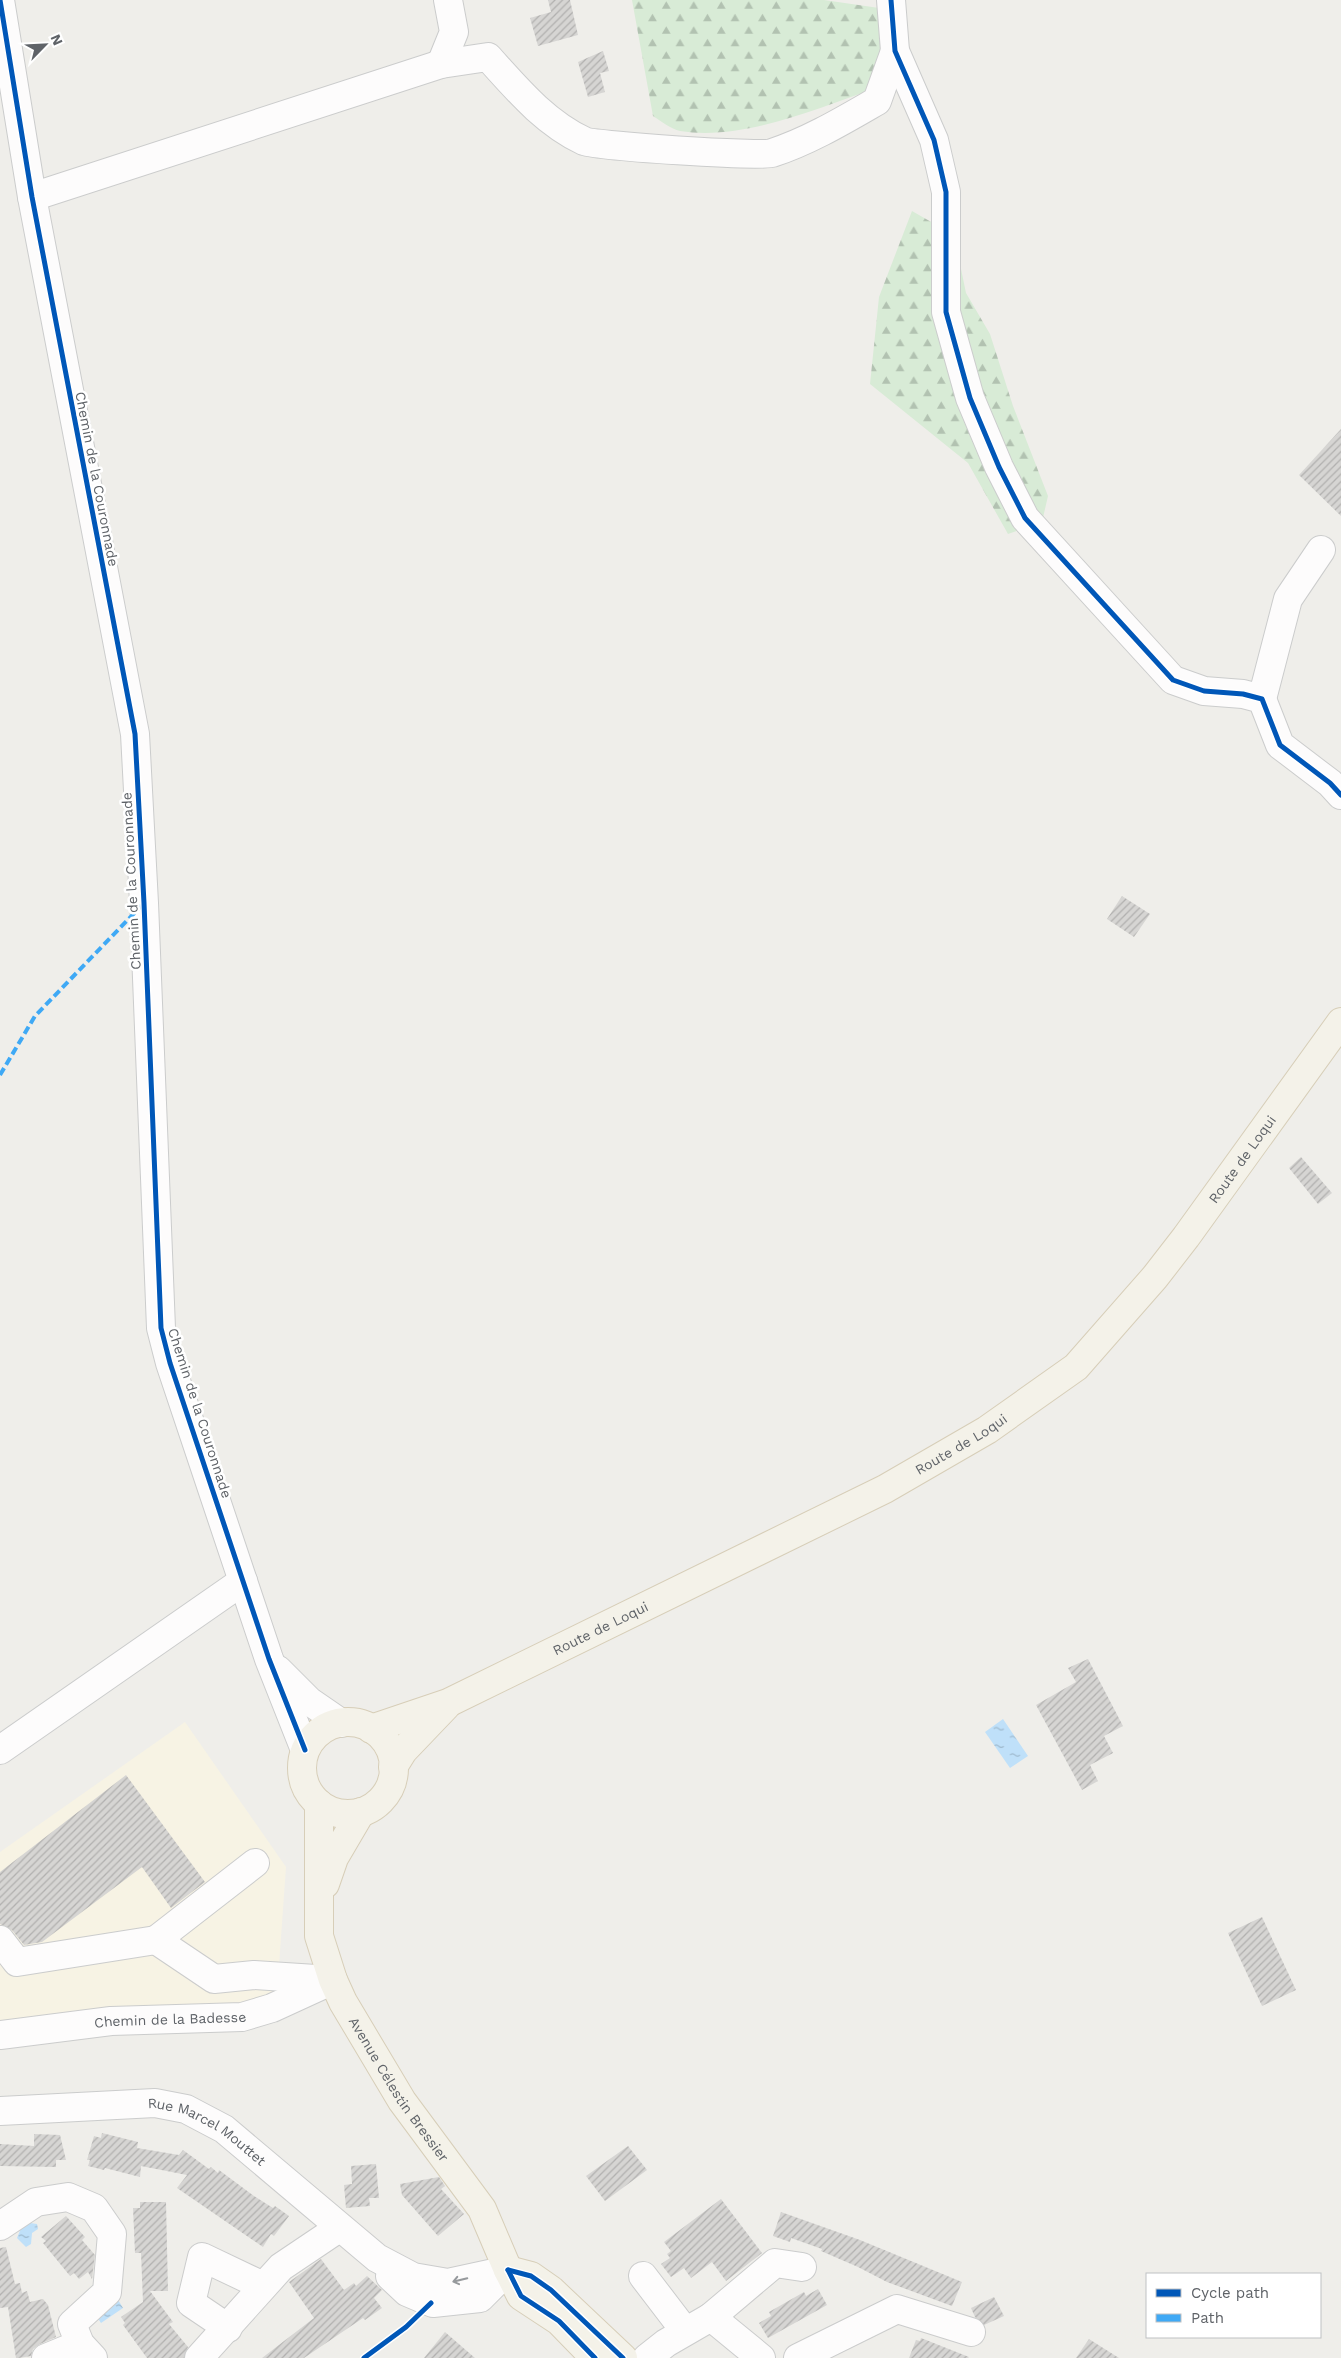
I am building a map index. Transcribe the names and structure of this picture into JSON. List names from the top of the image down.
{
  "streets": {
    "main road": ["Route de Loqui", "Avenue Célestin Bressier"],
    "street": ["Chemin de la Couronnade", "Chemin de la Badesse", "Rue Marcel Mouttet"]
  },
  "crossings": [
    ["Chemin de la Couronnade", "Route de Loqui"],
    ["Chemin de la Couronnade", "Avenue Célestin Bressier"],
    ["Route de Loqui", "Avenue Célestin Bressier"],
    ["Chemin de la Badesse", "Avenue Célestin Bressier"],
    ["Avenue Célestin Bressier", "Rue Marcel Mouttet"]
  ],
  "legend": ["Cycle path", "Path"],
  "north": "top right"
}
